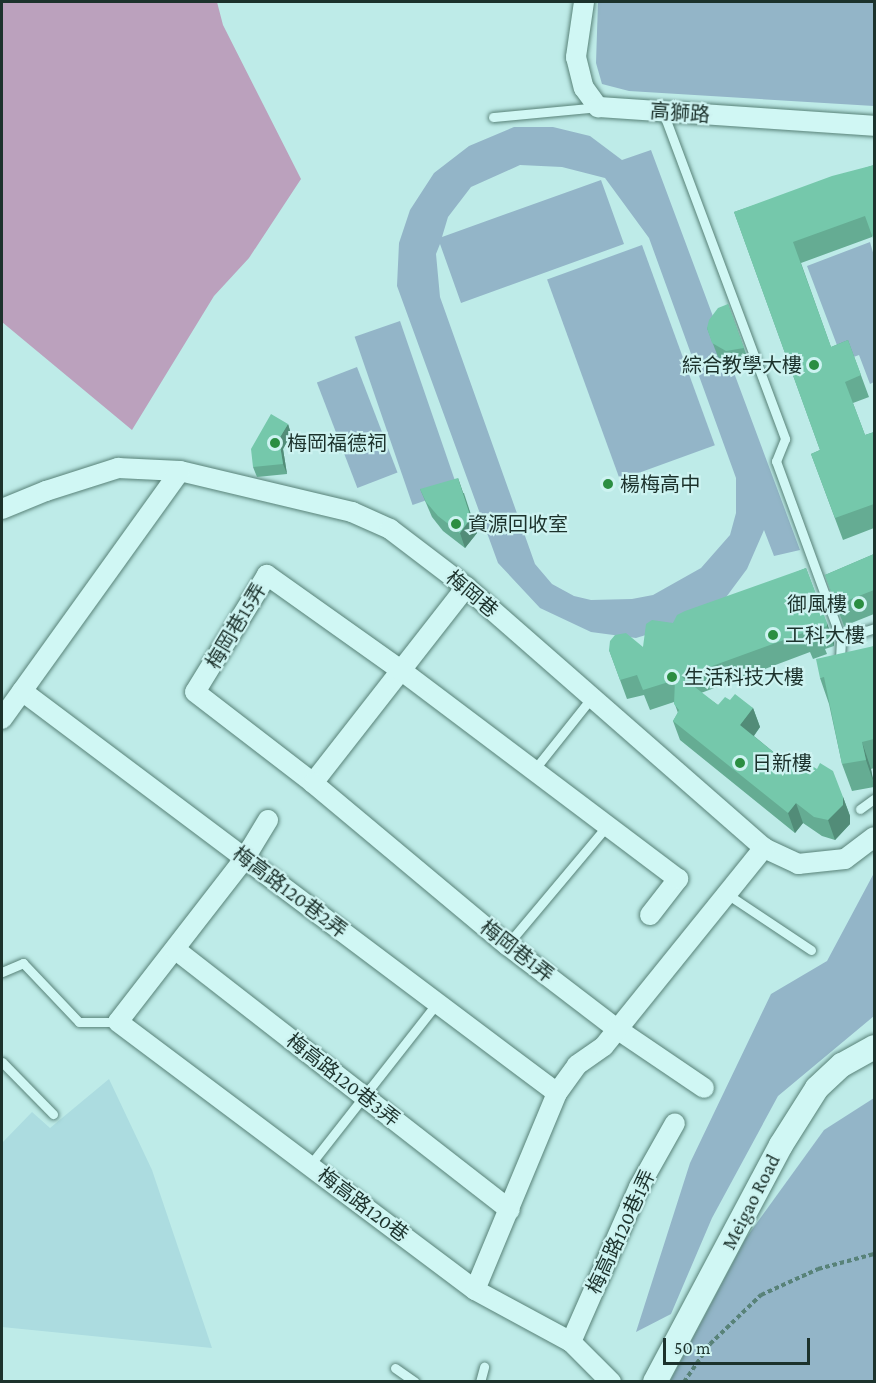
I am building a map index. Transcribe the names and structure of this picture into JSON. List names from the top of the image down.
{
  "streets": {
    "street": [
      "高獅路",
      "梅岡巷",
      "梅岡巷15弄",
      "梅高路120巷2弄",
      "梅岡巷1弄",
      "梅高路120巷3弄",
      "Meigao Road",
      "梅高路120巷",
      "梅高路120巷1弄"
    ]
  },
  "crossings": [
    ["梅岡巷15弄", "梅岡巷1弄"],
    ["梅高路120巷", "梅高路120巷1弄"]
  ],
  "places": [
    "綜合教學大樓",
    "梅岡福德祠",
    "楊梅高中",
    "資源回收室",
    "御風樓",
    "工科大樓",
    "生活科技大樓",
    "日新樓"
  ],
  "scale_bar": "50 m"
}
